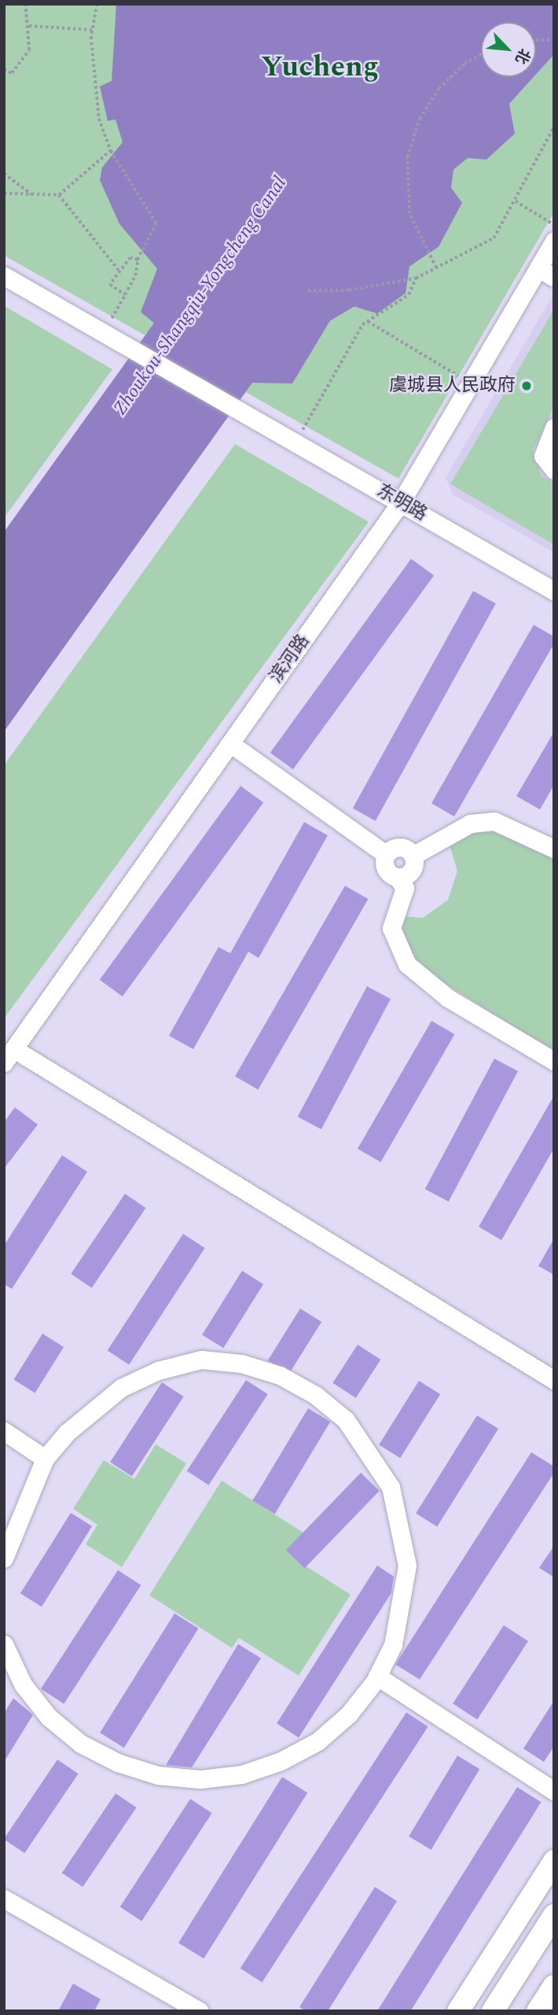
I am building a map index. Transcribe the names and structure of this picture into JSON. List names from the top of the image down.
{
  "streets": {
    "street": ["东明路", "滨河路"]
  },
  "crossings": [
    ["东明路", "滨河路"]
  ],
  "districts": ["Yucheng"],
  "water": ["Zhoukou-Shangqiu-Yongcheng Canal"],
  "places": ["虞城县人民政府"],
  "north": "bottom right"
}
